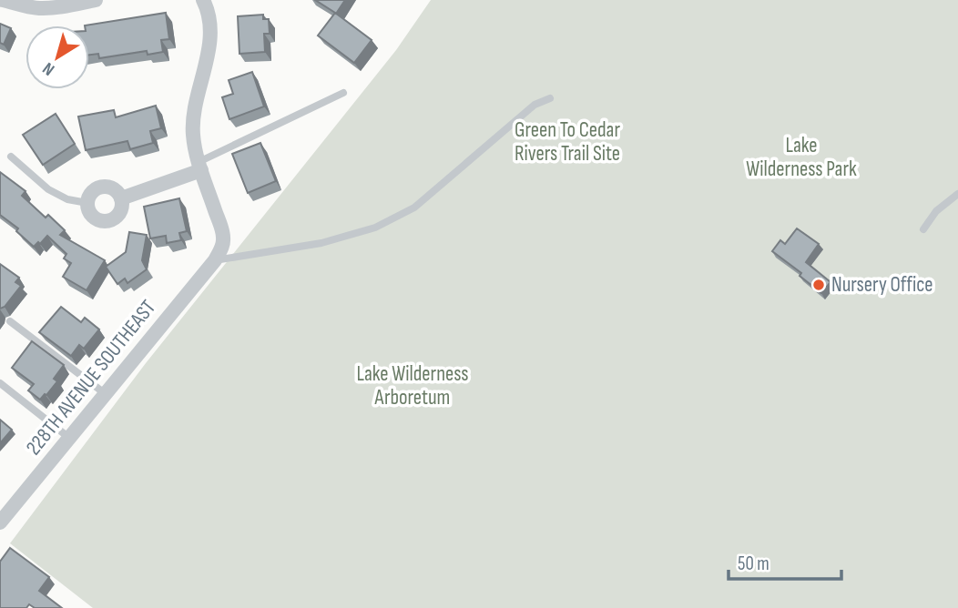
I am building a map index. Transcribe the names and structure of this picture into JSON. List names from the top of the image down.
{
  "streets": {
    "street": ["228TH AVENUE SOUTHEAST"]
  },
  "parks": ["Green To Cedar Rivers Trail Site", "Lake Wilderness Park", "Lake Wilderness Arboretum"],
  "places": ["Nursery Office"],
  "scale_bar": "50 m",
  "north": "bottom left"
}
